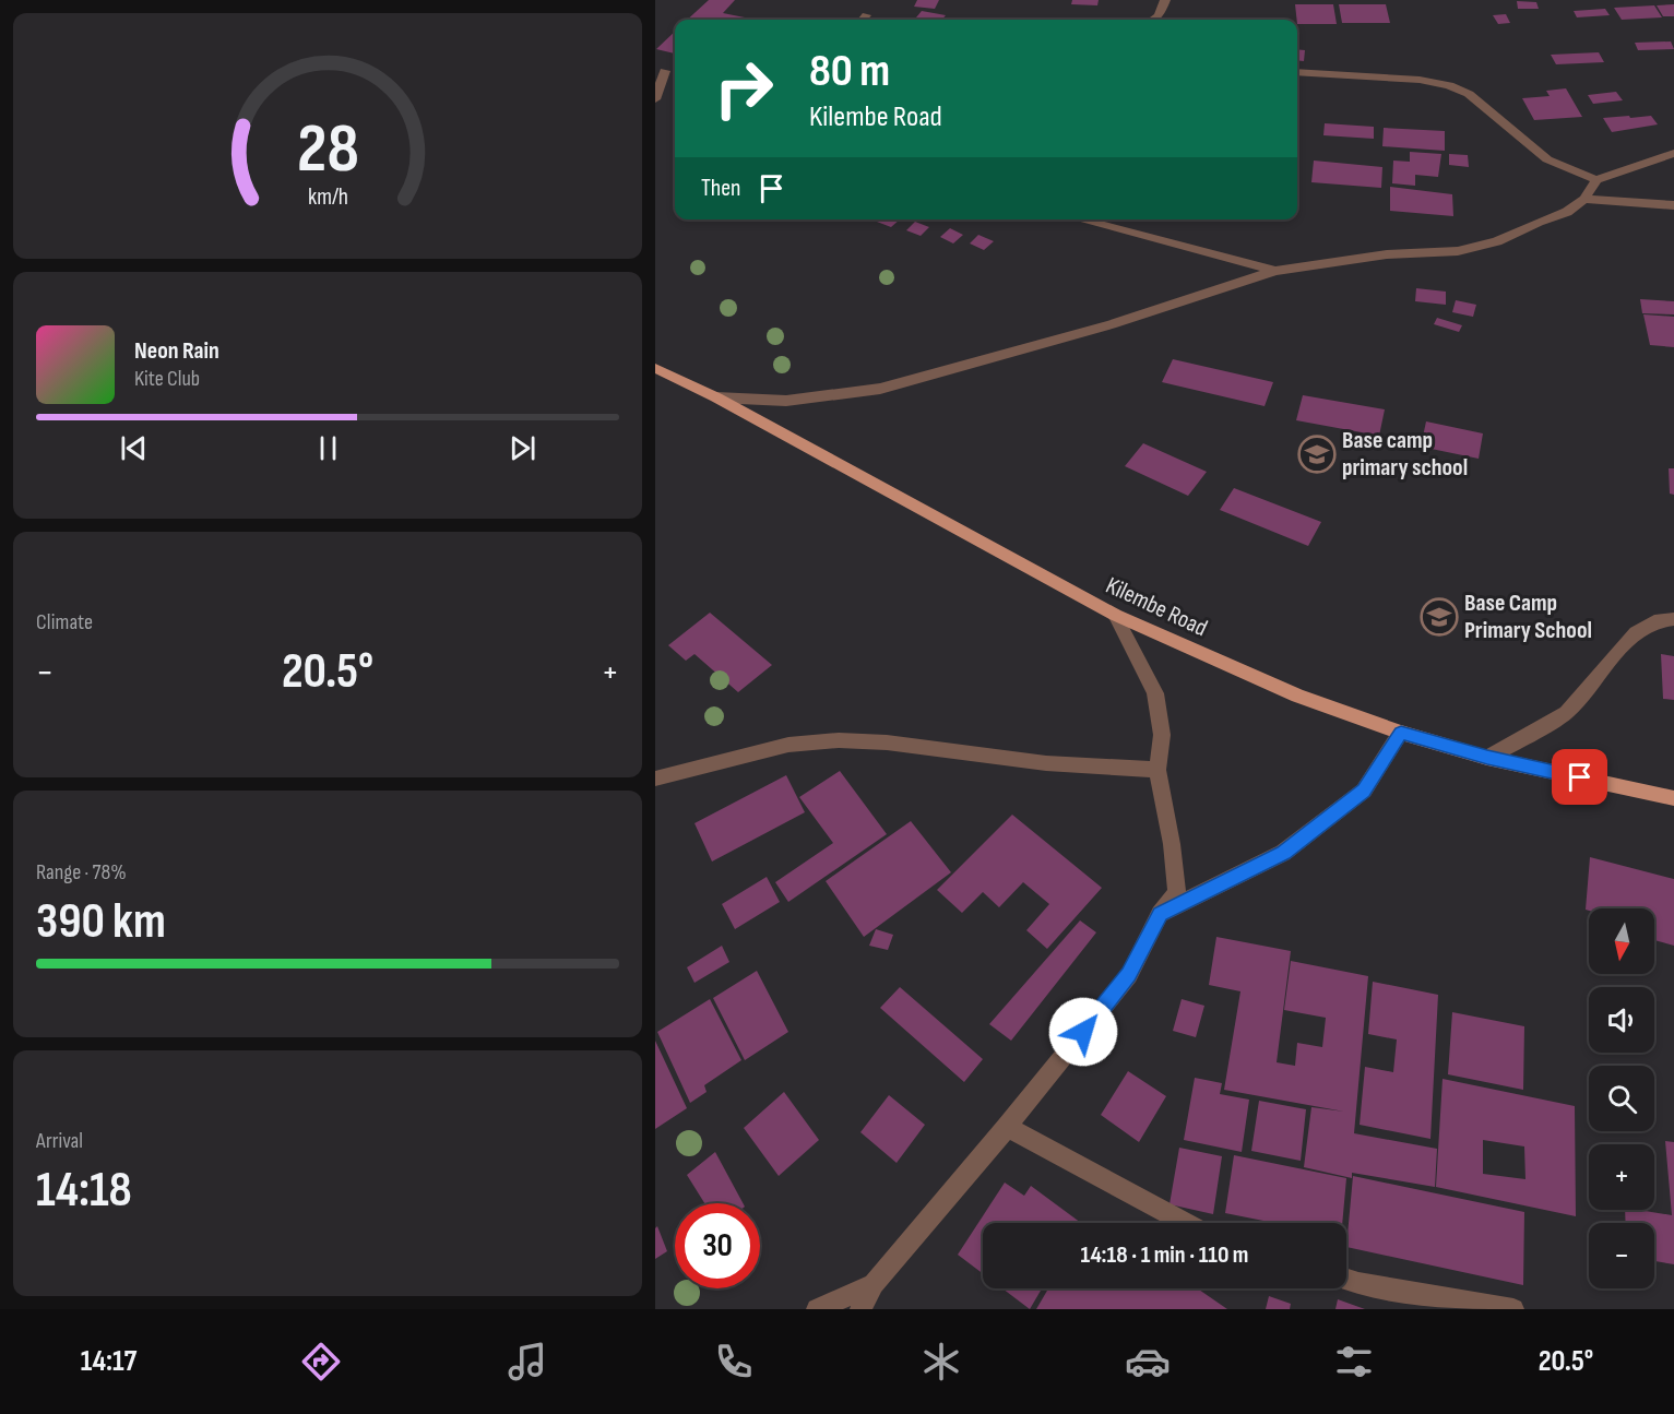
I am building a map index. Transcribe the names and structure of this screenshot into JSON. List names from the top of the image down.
{
  "streets": {
    "main road": ["Kilembe Road"]
  },
  "places": {
    "school or university": ["Base camp primary school", "Base Camp Primary School"]
  },
  "north": "bottom",
  "page": {
    "turn": ["80 m", "Kilembe Road"],
    "then": "Then",
    "song": ["Neon Rain", "Kite Club"],
    "tile": [
      "Climate",
      ["Range · 78%", "390 km"],
      ["Arrival", "14:18"]
    ],
    "heat": ["−", "20.5°", "+"],
    "map_buttons": ["+", "−"],
    "limit": "30",
    "trip": "14:18 · 1 min · 110 m",
    "tabs": ["14:17", "20.5°"],
    "gauge": ["28", "km/h"]
  }
}
